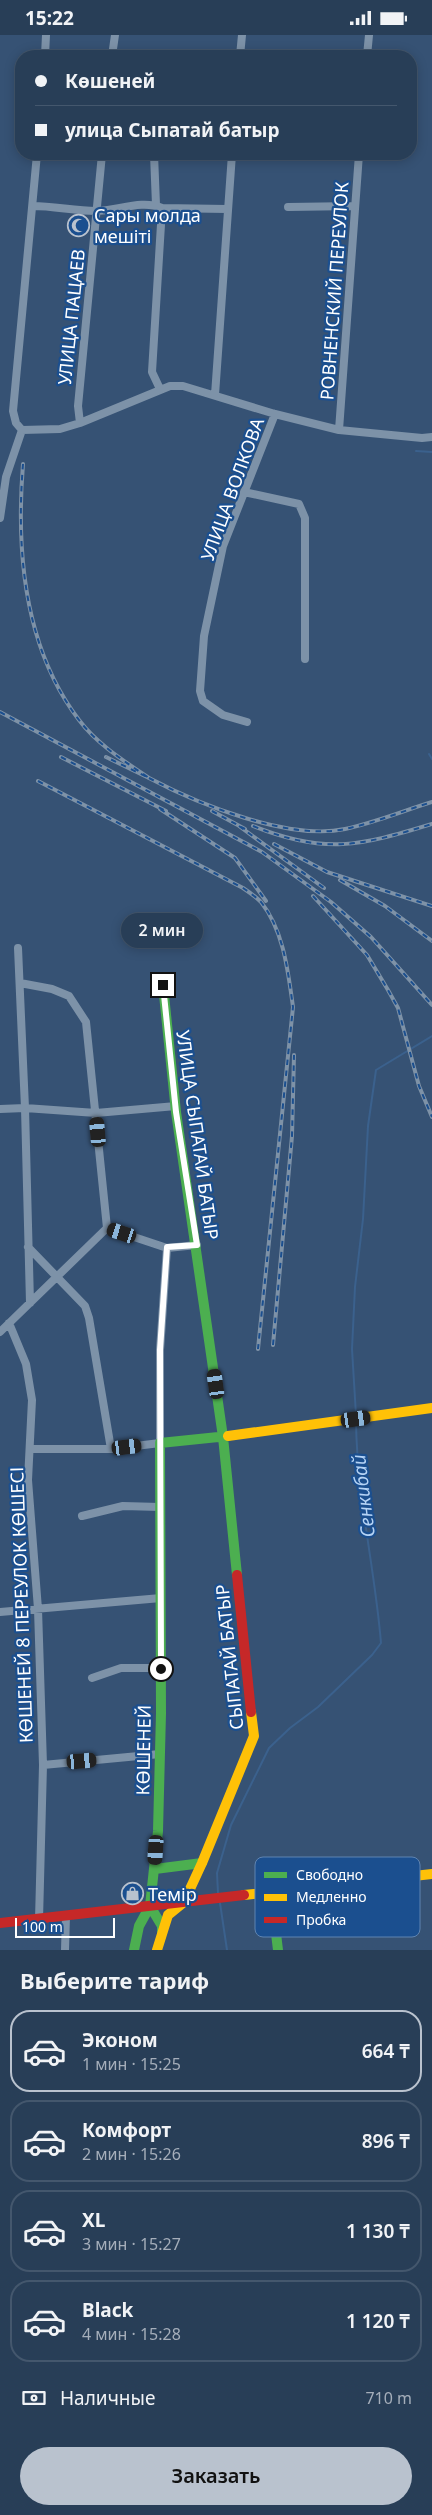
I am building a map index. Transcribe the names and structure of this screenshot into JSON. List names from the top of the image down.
{
  "streets": {
    "street": [
      "РОВНЕНСКИЙ ПЕРЕУЛОК",
      "УЛИЦА ПАЦАЕВ",
      "УЛИЦА ВОЛКОВА",
      "УЛИЦА СЫПАТАЙ БАТЫР",
      "КӨШЕНЕЙ 8 ПЕРЕУЛОК КӨШЕСІ",
      "СЫПАТАЙ БАТЫР",
      "КӨШЕНЕЙ"
    ]
  },
  "crossings": [
    ["УЛИЦА СЫПАТАЙ БАТЫР", "СЫПАТАЙ БАТЫР"]
  ],
  "water": ["Сенкибай"],
  "places": {
    "mosque": ["Сары молда мешіті"],
    "shop": ["Темір"]
  },
  "legend": ["Свободно", "Медленно", "Пробка"],
  "scale_bar": "100 m",
  "page": {
    "status": "15:22",
    "banner": ["Көшеней", "улица Сыпатай батыр"],
    "bubble": "2 мин",
    "scale": "100 m",
    "heading": "Выберите тариф",
    "list": [
      {
        "name": "Эконом",
        "note": "1 мин · 15:25",
        "value": "664 ₸"
      },
      {
        "name": "Комфорт",
        "note": "2 мин · 15:26",
        "value": "896 ₸"
      },
      {
        "name": "XL",
        "note": "3 мин · 15:27",
        "value": "1 130 ₸"
      },
      {
        "name": "Black",
        "note": "4 мин · 15:28",
        "value": "1 120 ₸"
      }
    ],
    "pay": ["Наличные", "710 m"],
    "buttons": "Заказать"
  }
}
